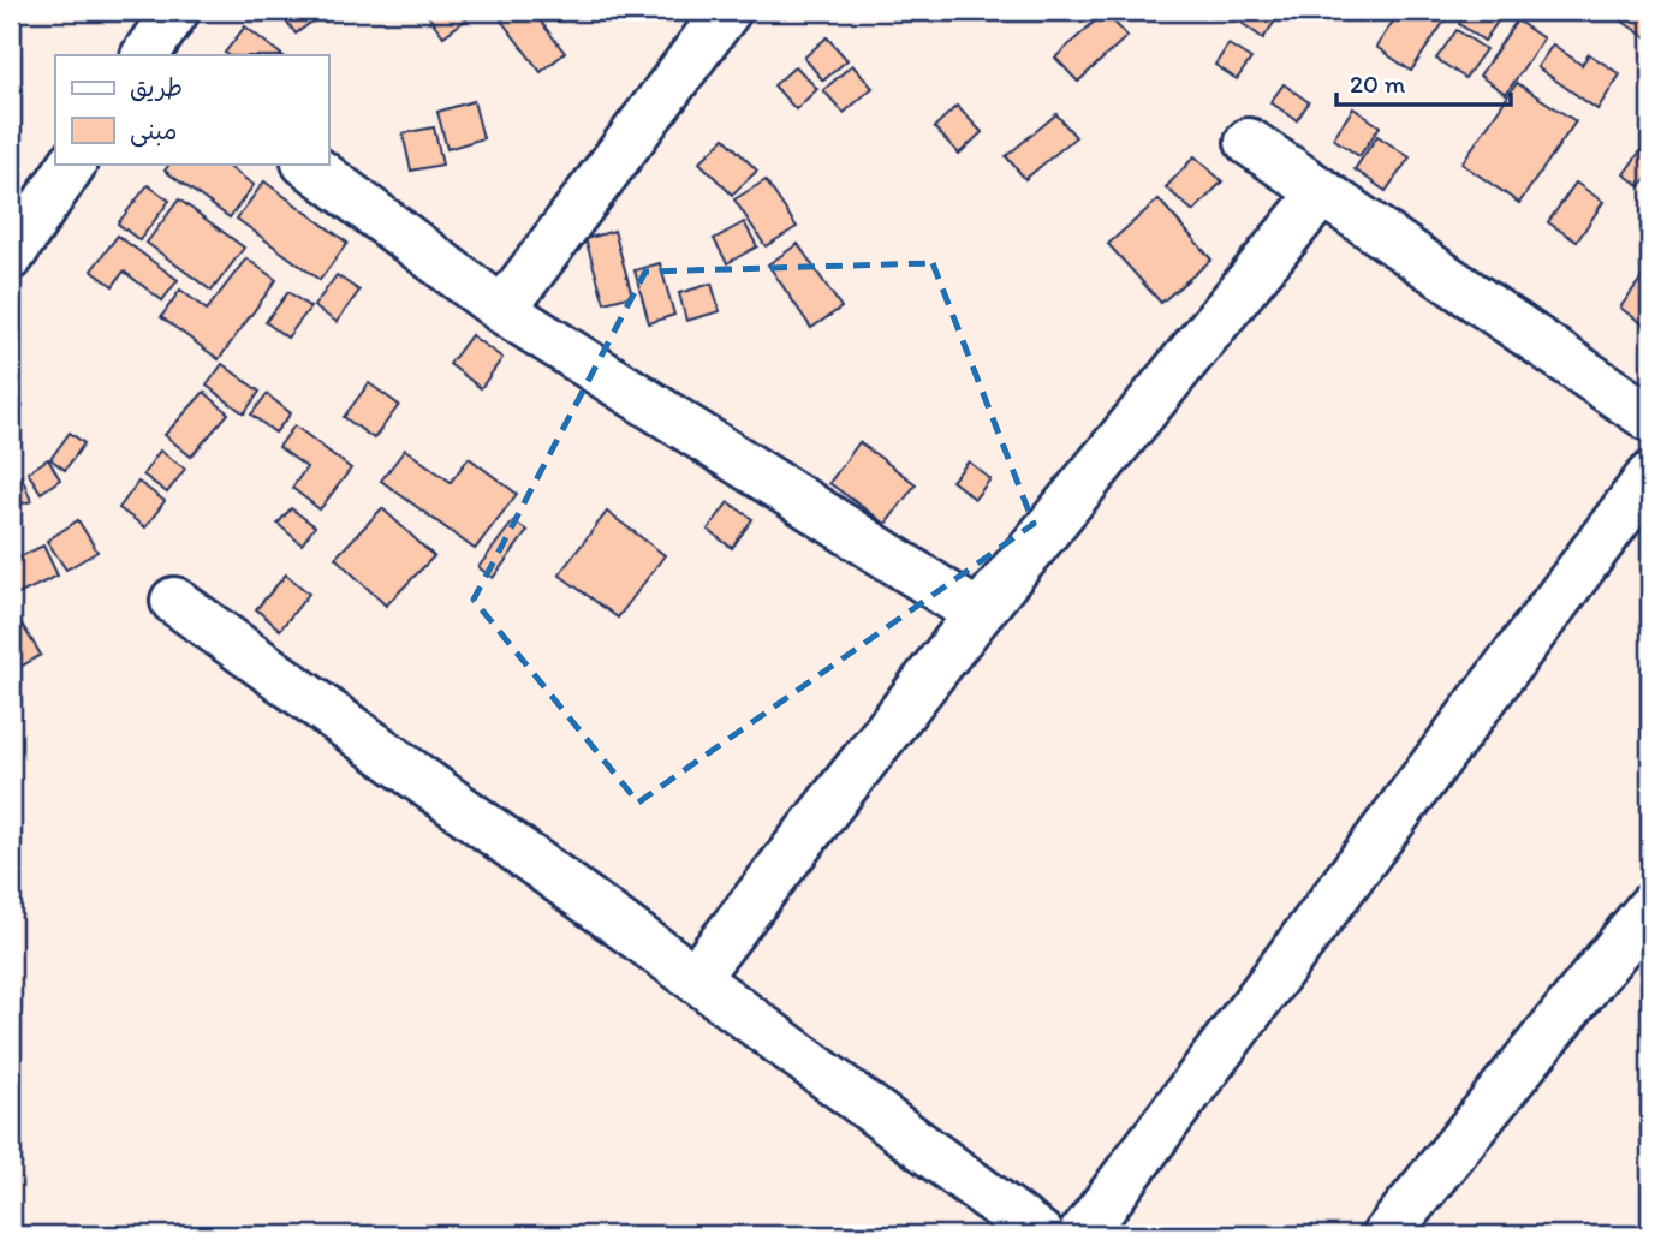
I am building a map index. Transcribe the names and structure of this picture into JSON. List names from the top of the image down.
{
  "legend": ["طريق", "مبنى"],
  "scale_bar": "20 m"
}
